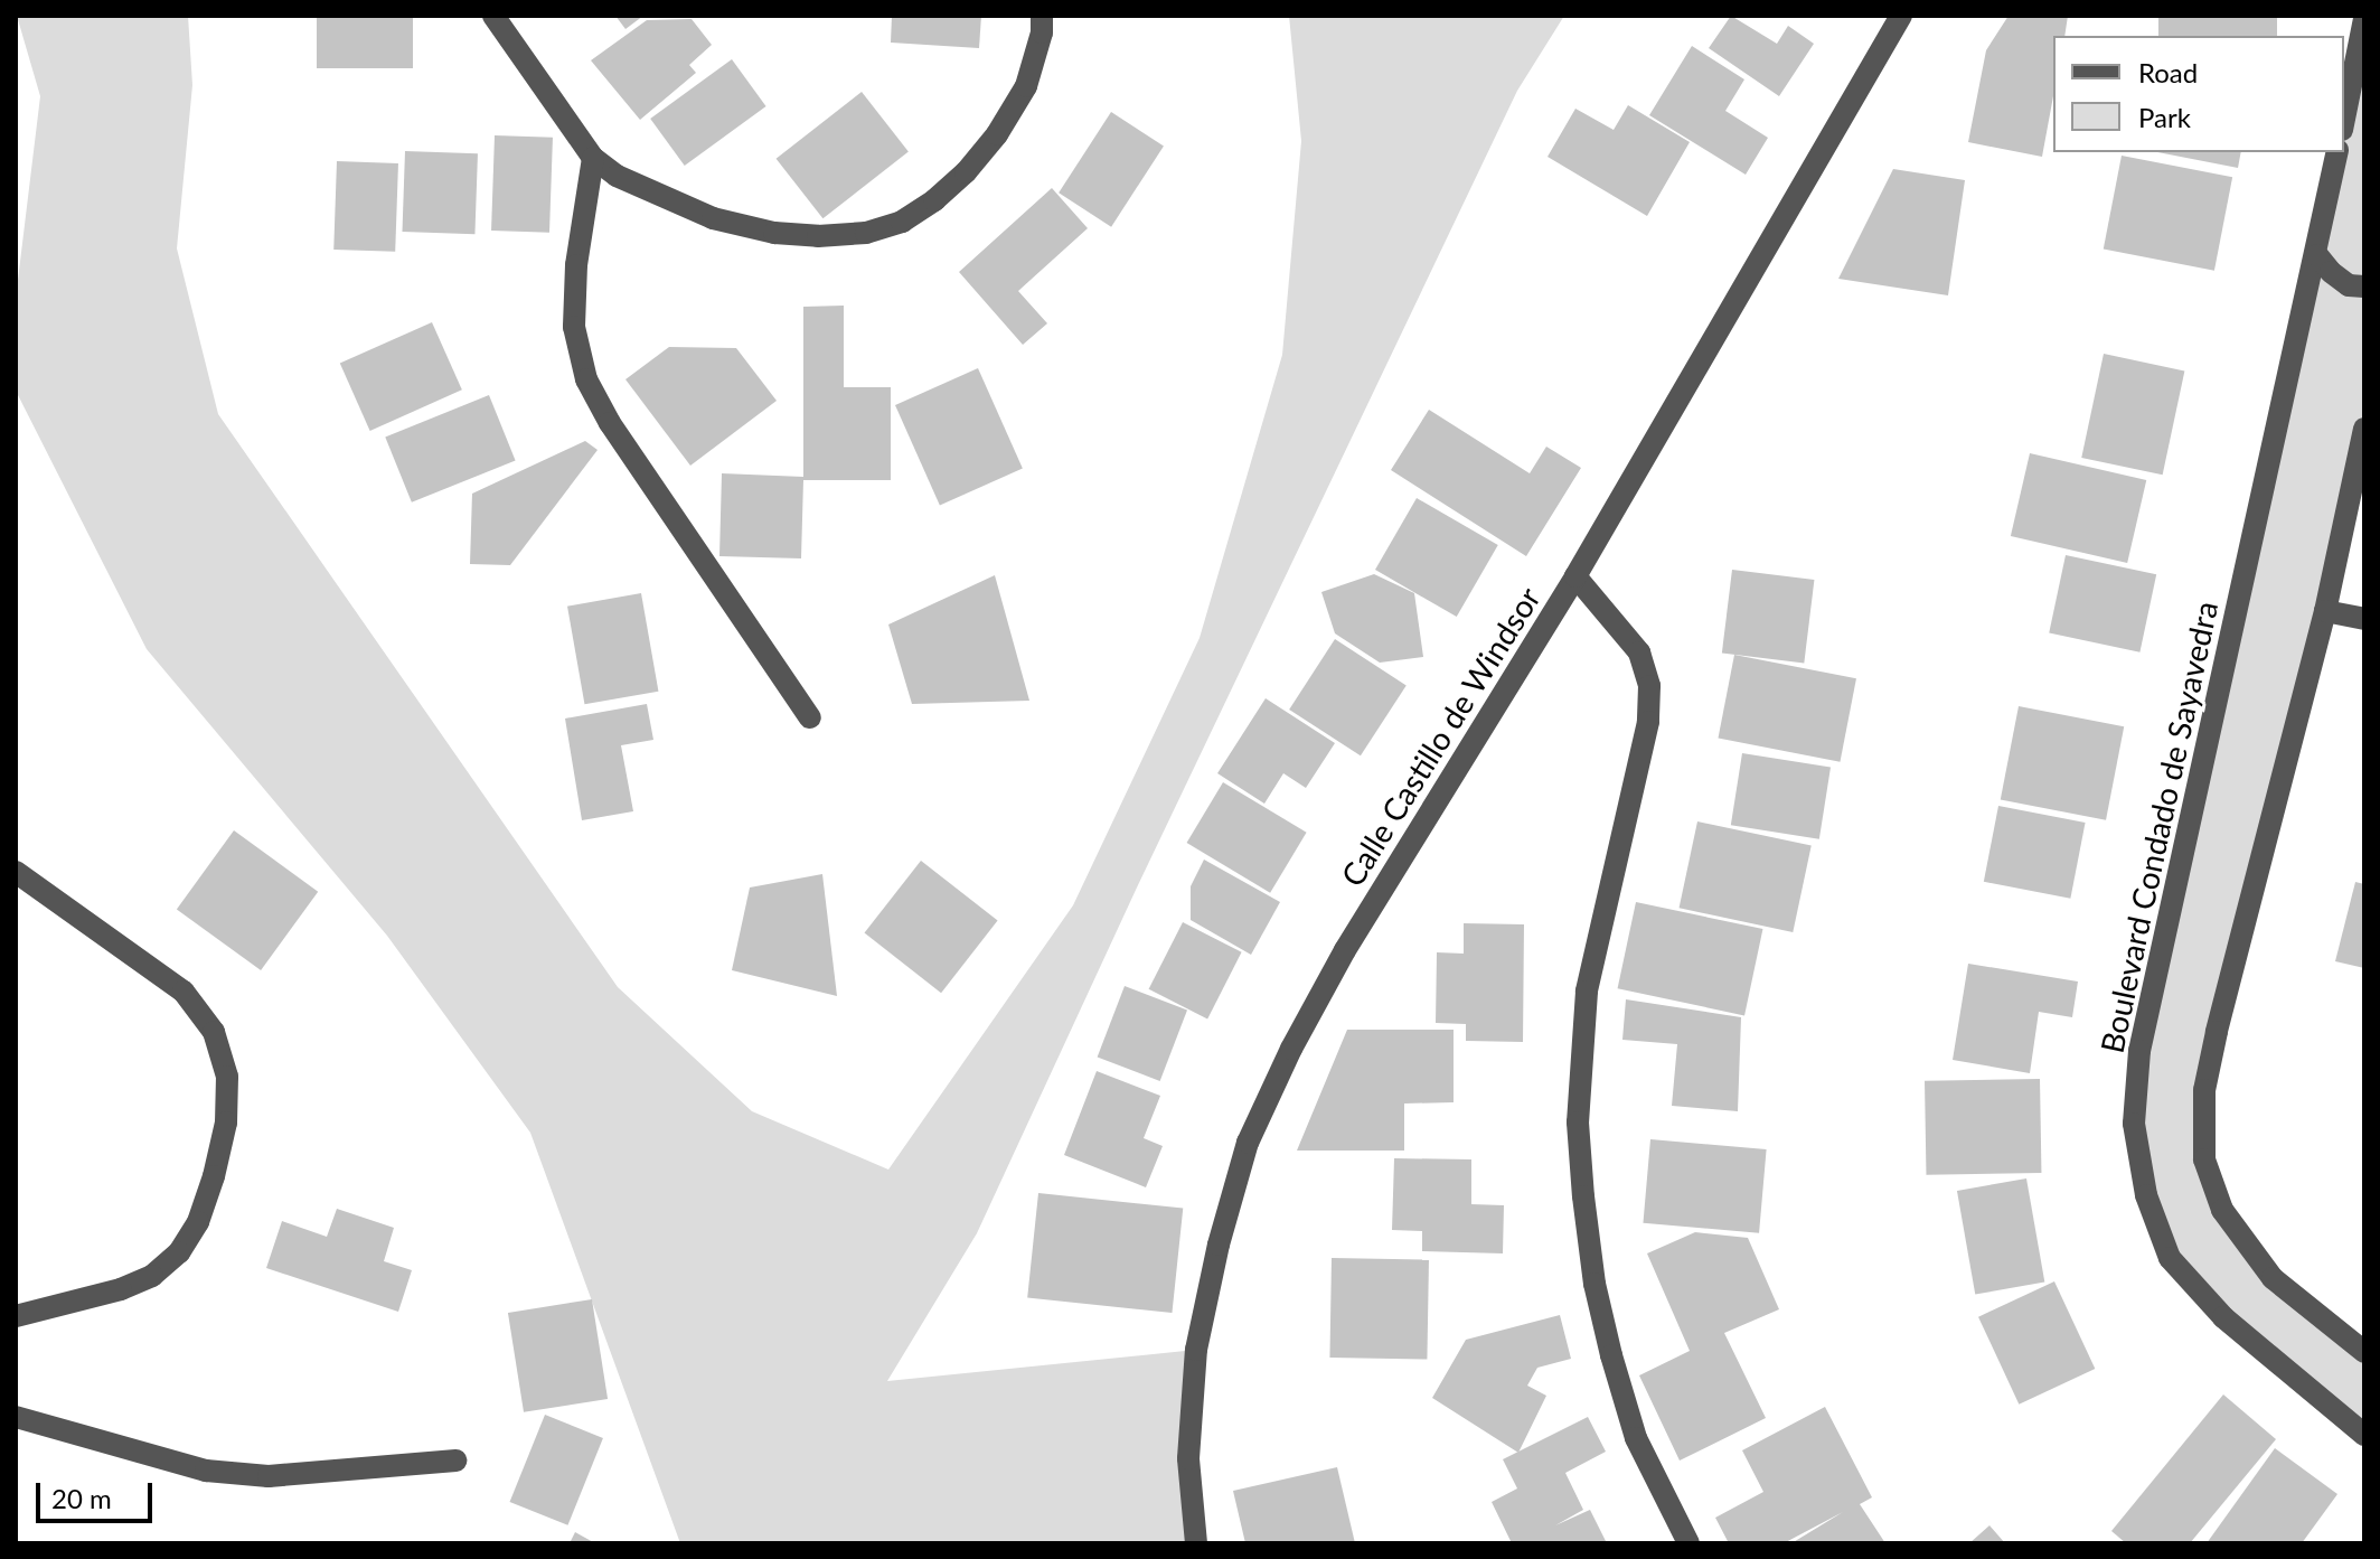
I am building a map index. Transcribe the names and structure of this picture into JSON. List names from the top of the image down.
{
  "streets": {
    "street": ["Calle Castillo de Windsor", "Boulevard Condado de Sayavedra"]
  },
  "legend": ["Road", "Park"],
  "scale_bar": "20 m"
}
